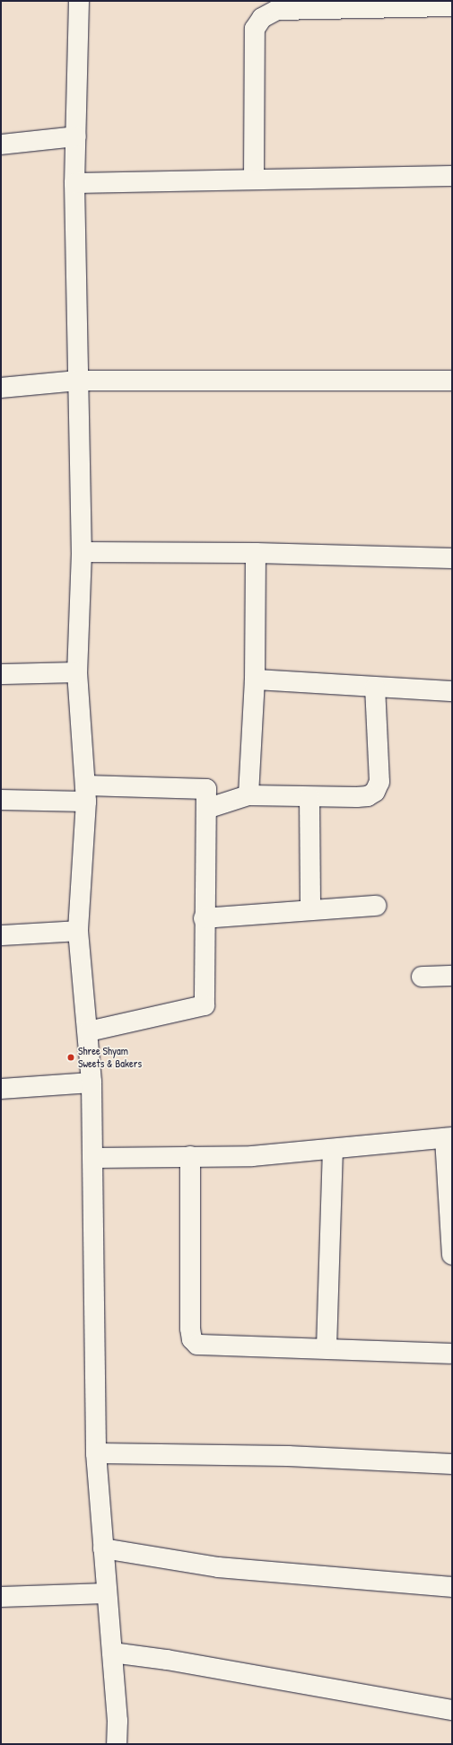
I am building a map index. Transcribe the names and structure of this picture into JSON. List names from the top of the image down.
{
  "places": ["Shree Shyam Sweets & Bakers"]
}
